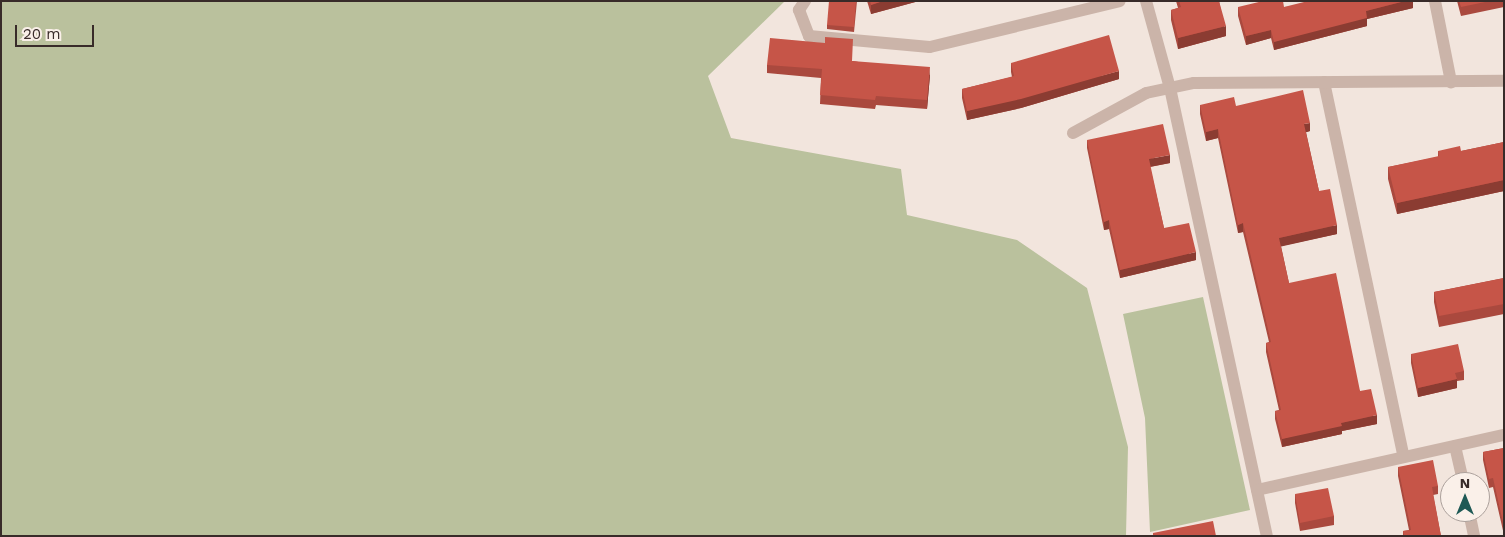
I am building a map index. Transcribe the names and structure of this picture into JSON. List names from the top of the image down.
{
  "scale_bar": "20 m",
  "north": "top"
}
